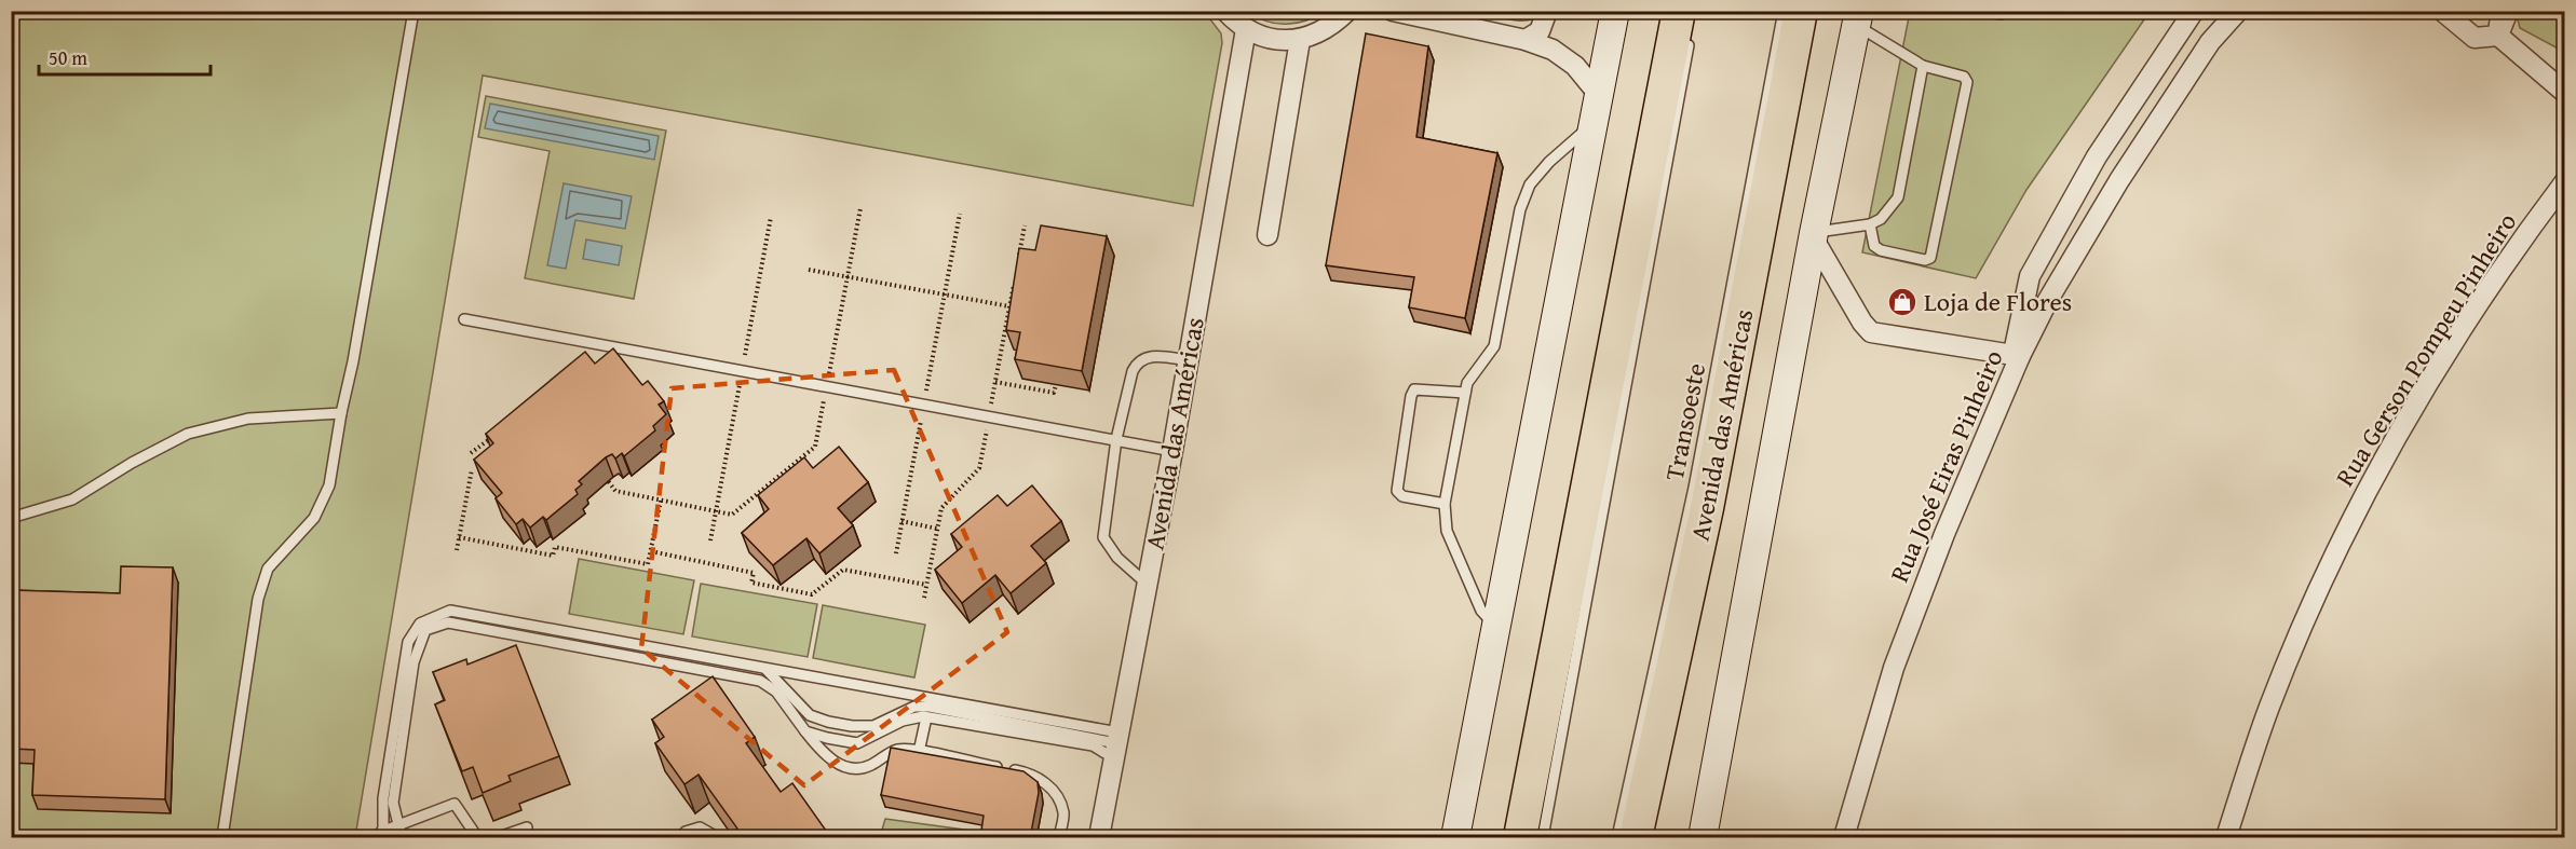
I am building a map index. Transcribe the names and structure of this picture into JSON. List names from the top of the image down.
{
  "streets": {
    "highway": ["Avenida das Américas"],
    "street": ["Rua Gerson Pompeu Pinheiro", "Rua José Eiras Pinheiro"],
    "lane": ["Transoeste"]
  },
  "places": {
    "shop": ["Loja de Flores"]
  },
  "scale_bar": "50 m"
}
